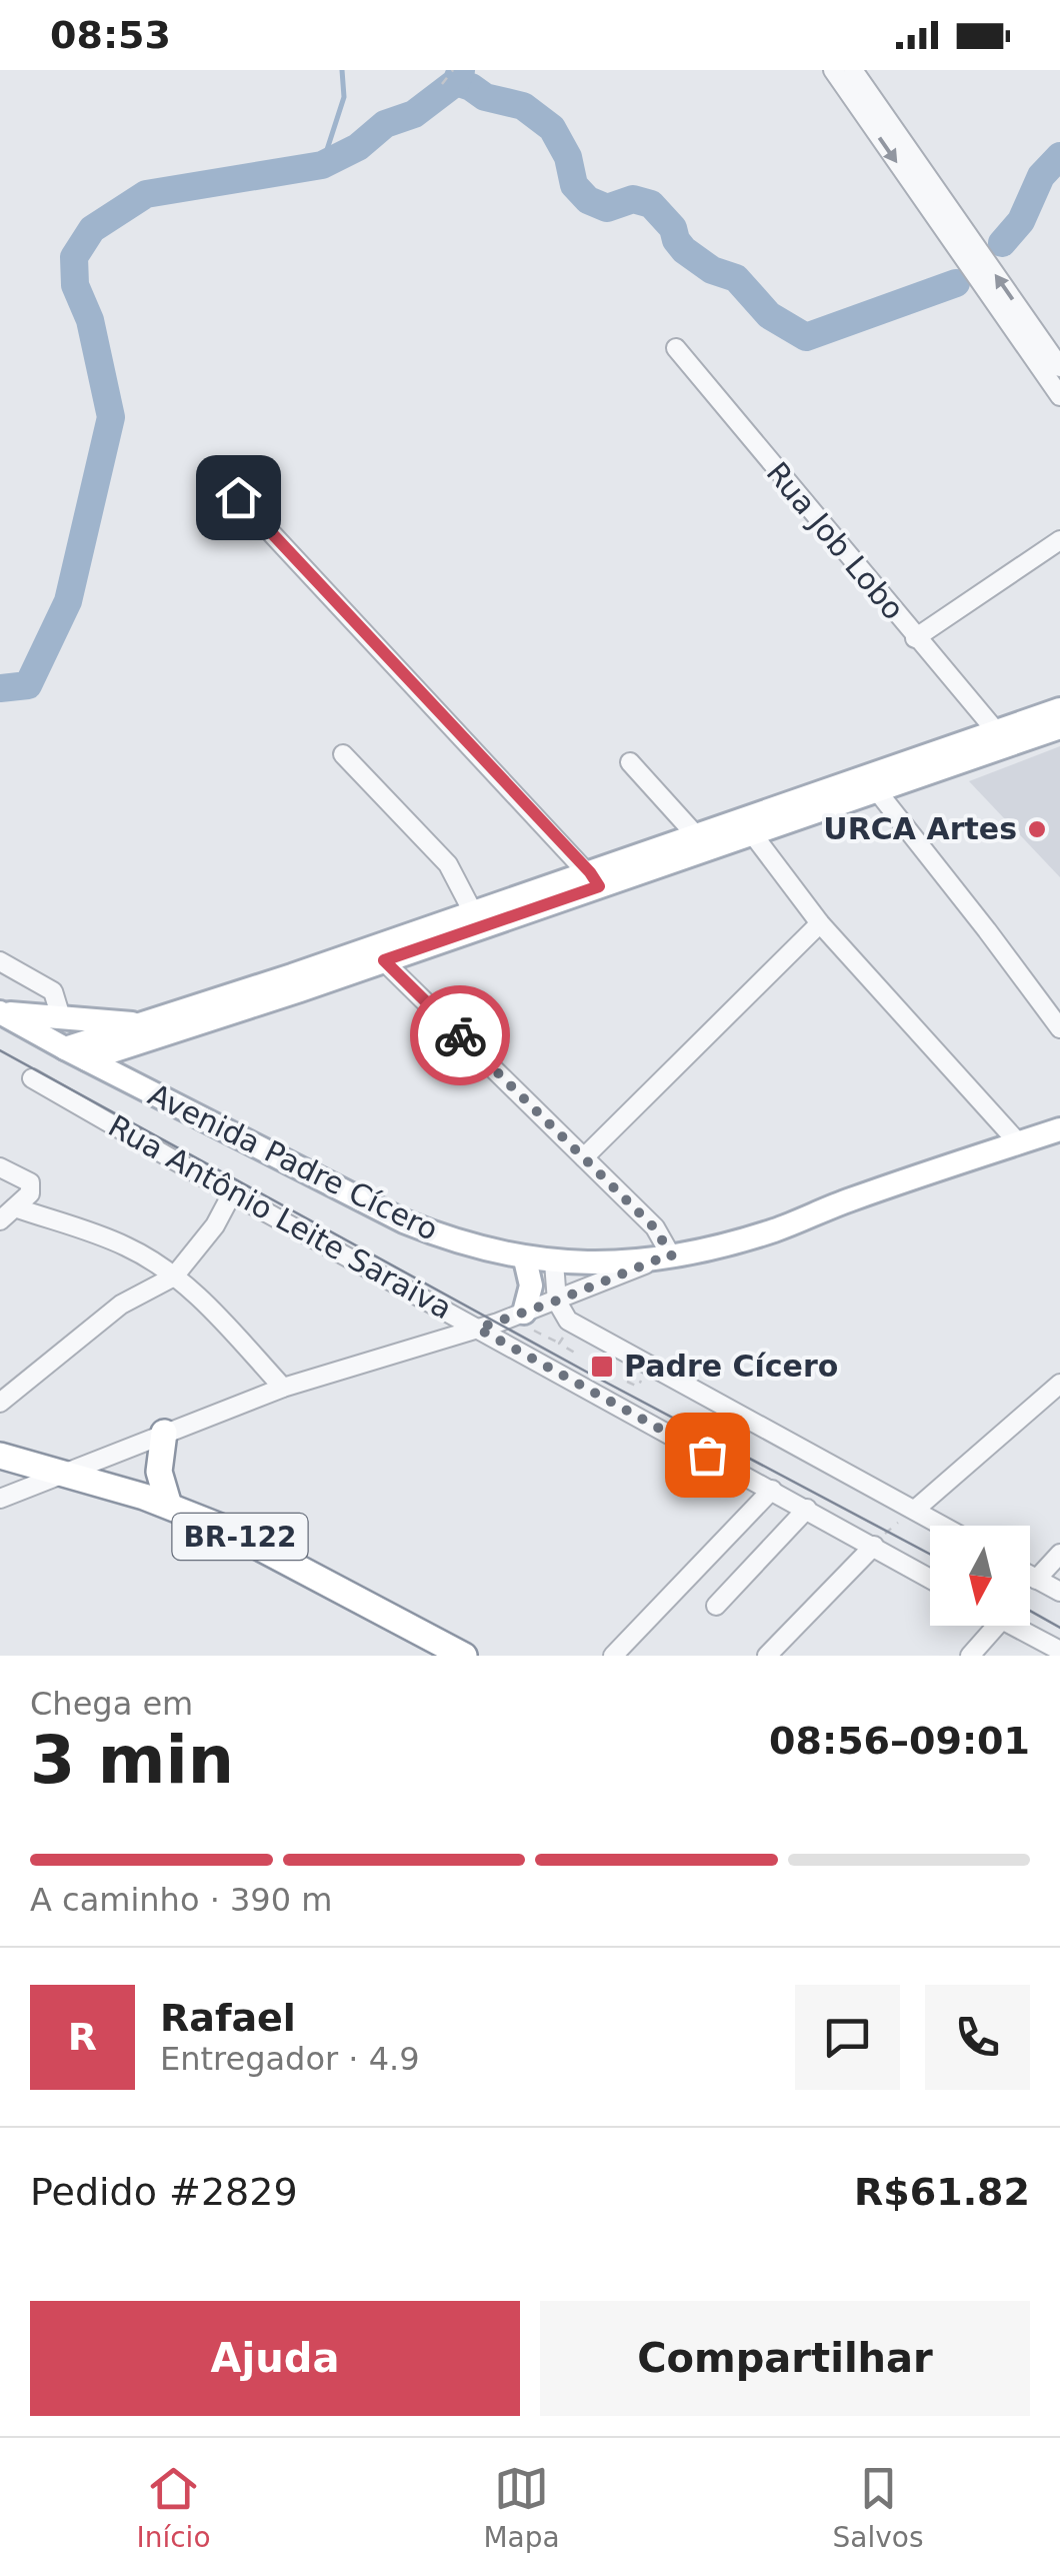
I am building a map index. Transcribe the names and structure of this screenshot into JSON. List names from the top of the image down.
{
  "streets": {
    "highway": ["BR-122"],
    "main road": ["Avenida Padre Cícero"],
    "street": ["Rua Job Lobo", "Rua Antônio Leite Saraiva"]
  },
  "places": {
    "other": ["URCA Artes"],
    "transit": ["Padre Cícero"]
  },
  "north": "bottom",
  "page": {
    "status": "08:53",
    "heading": ["3 min", "Chega em", "08:56–09:01"],
    "panel": [
      "Rafael",
      "Entregador · 4.9",
      "Pedido #2829",
      "R$61.82"
    ],
    "bar": "A caminho · 390 m",
    "round": "R",
    "buttons": ["Ajuda", "Compartilhar"],
    "tabs": ["Início", "Mapa", "Salvos"]
  }
}
